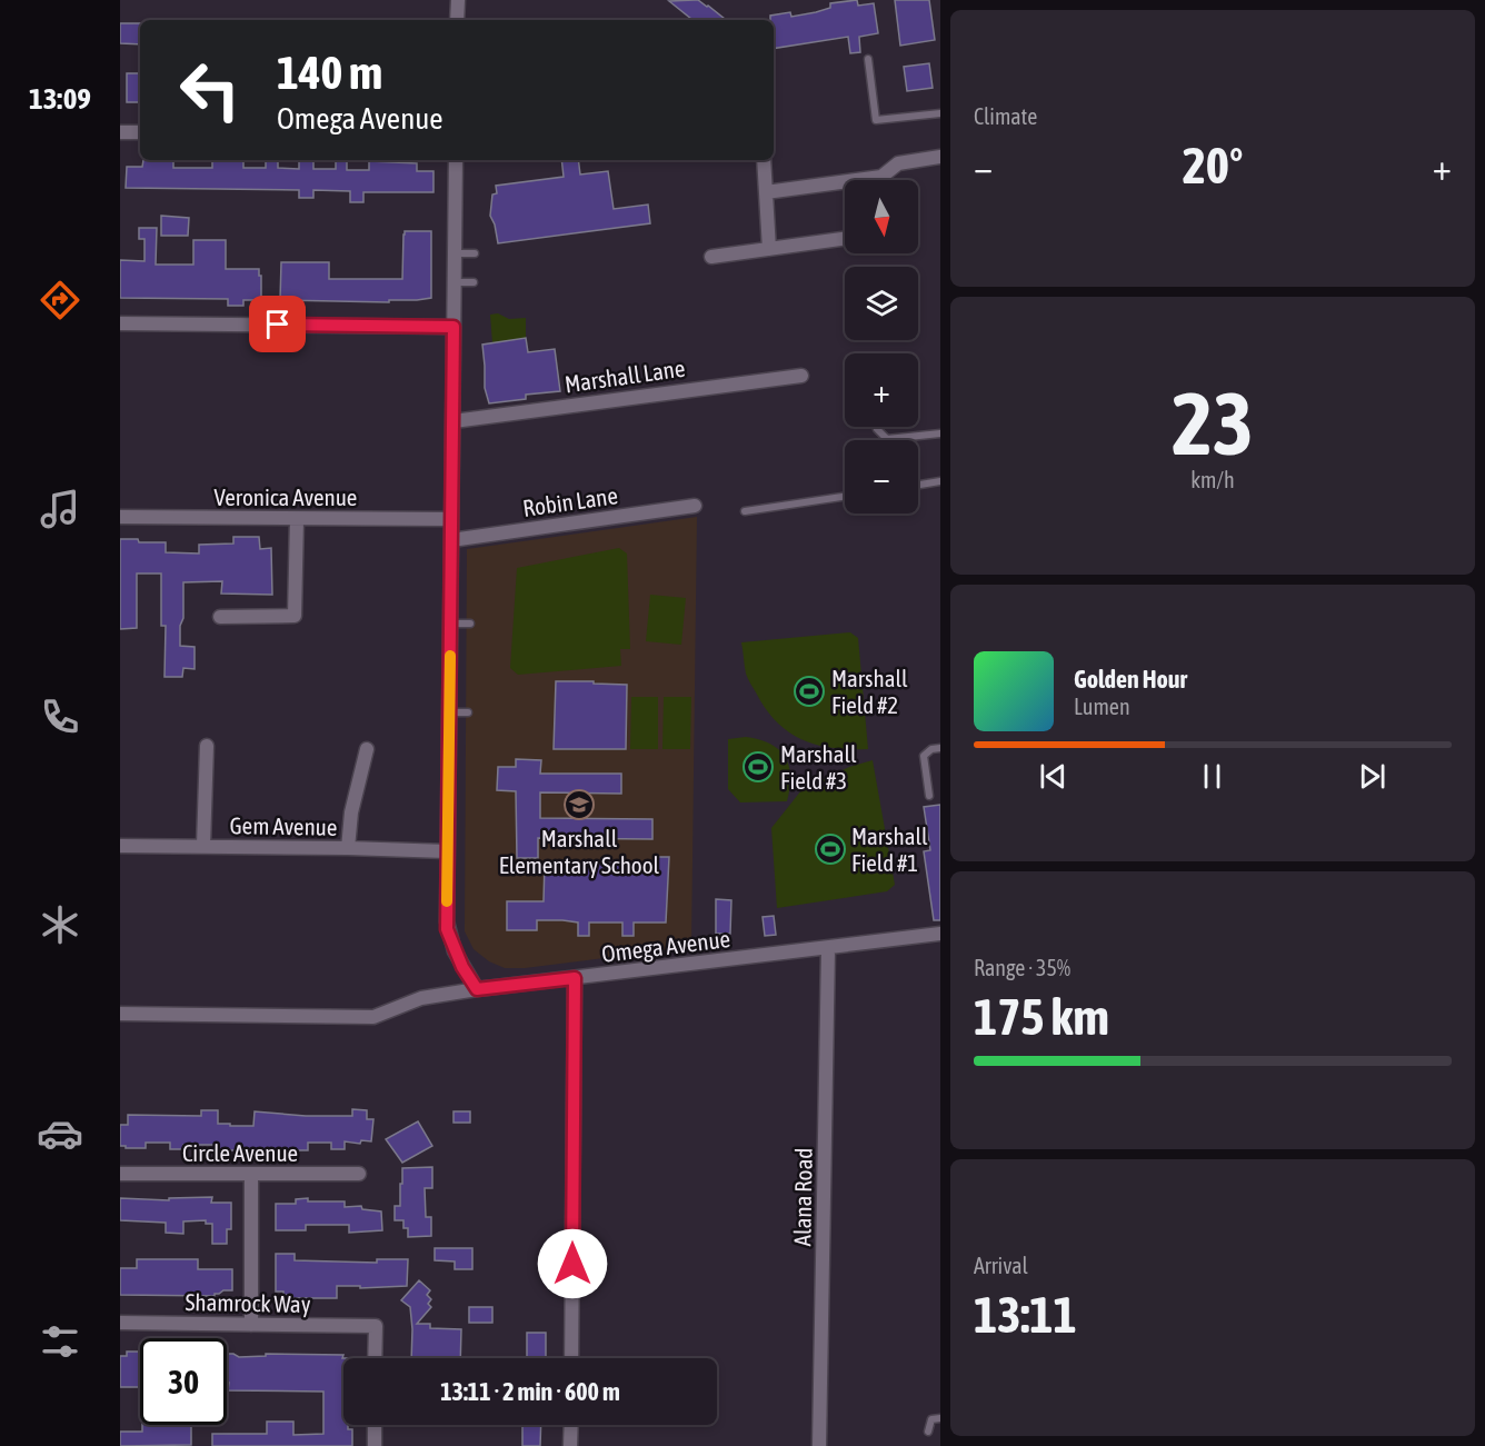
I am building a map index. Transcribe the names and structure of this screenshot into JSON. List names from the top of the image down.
{
  "streets": {
    "street": [
      "Marshall Lane",
      "Veronica Avenue",
      "Robin Lane",
      "Gem Avenue",
      "Omega Avenue",
      "Circle Avenue",
      "Alana Road",
      "Shamrock Way"
    ]
  },
  "crossings": [
    ["Omega Avenue", "Alana Road"]
  ],
  "places": {
    "sports": ["Marshall Field #2", "Marshall Field #3", "Marshall Field #1"],
    "school or university": ["Marshall Elementary School"]
  },
  "north": "bottom",
  "page": {
    "tabs": "13:09",
    "tile": [
      "Climate",
      ["23", "km/h"],
      ["Range · 35%", "175 km"],
      ["Arrival", "13:11"]
    ],
    "turn": ["140 m", "Omega Avenue"],
    "heat": ["−", "20°", "+"],
    "map_buttons": ["+", "−"],
    "song": ["Golden Hour", "Lumen"],
    "limit": "30",
    "trip": "13:11 · 2 min · 600 m"
  }
}
